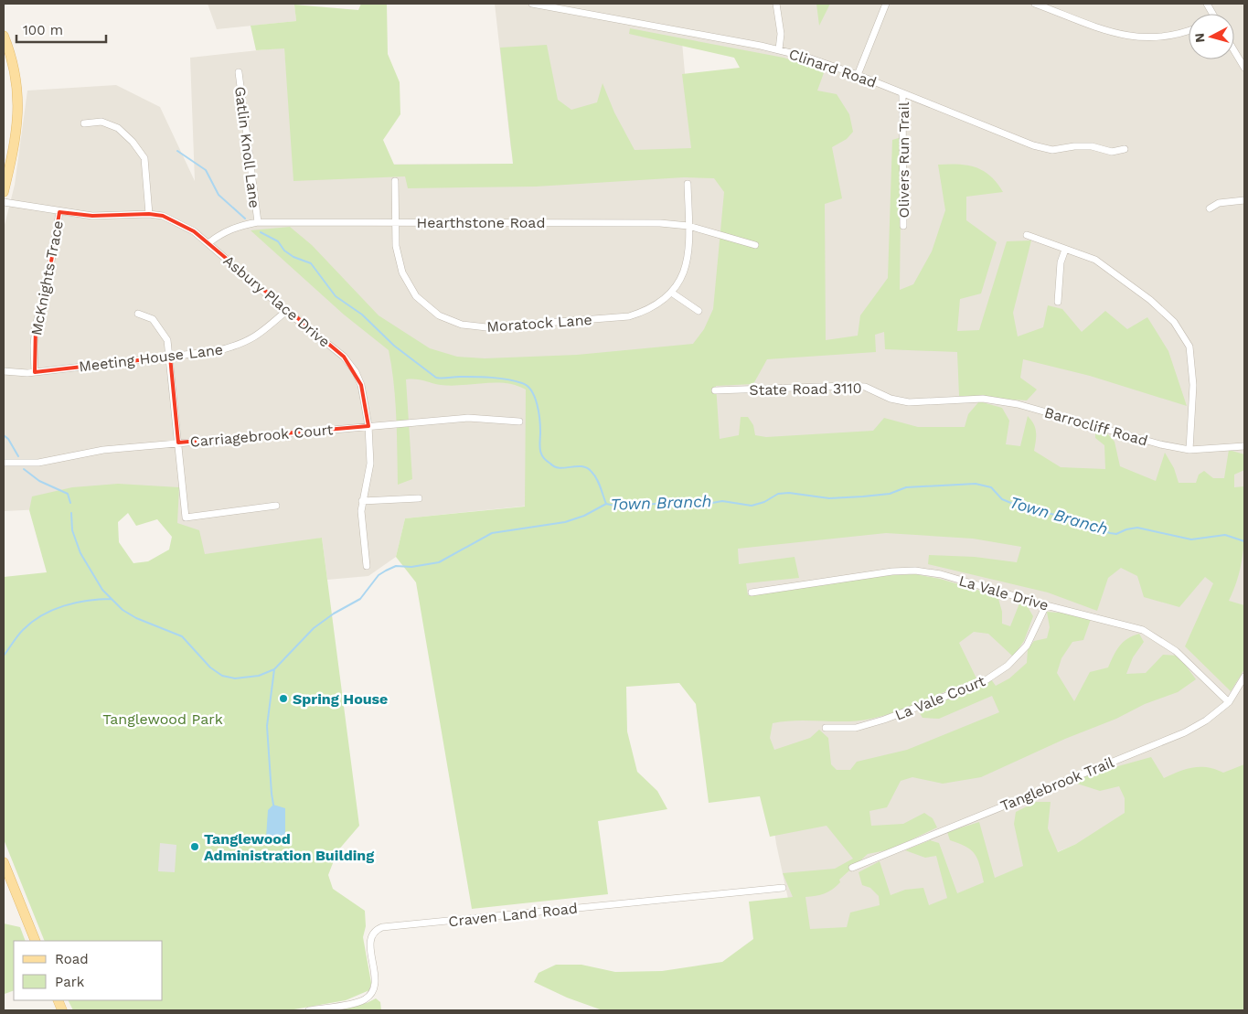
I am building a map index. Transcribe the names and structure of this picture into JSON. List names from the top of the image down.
{
  "streets": {
    "street": [
      "Clinard Road",
      "Gatlin Knoll Lane",
      "Olivers Run Trail",
      "Hearthstone Road",
      "McKnights Trace",
      "Asbury Place Drive",
      "Moratock Lane",
      "Meeting House Lane",
      "State Road 3110",
      "Barrocliff Road",
      "Carriagebrook Court",
      "La Vale Drive",
      "La Vale Court",
      "Tanglebrook Trail",
      "Craven Land Road"
    ]
  },
  "crossings": [
    ["Clinard Road", "Olivers Run Trail"],
    ["Gatlin Knoll Lane", "Hearthstone Road"],
    ["Hearthstone Road", "Asbury Place Drive"],
    ["Hearthstone Road", "Moratock Lane"],
    ["McKnights Trace", "Asbury Place Drive"],
    ["McKnights Trace", "Meeting House Lane"],
    ["Asbury Place Drive", "Meeting House Lane"],
    ["Asbury Place Drive", "Carriagebrook Court"],
    ["State Road 3110", "Barrocliff Road"],
    ["La Vale Drive", "La Vale Court"],
    ["La Vale Drive", "Tanglebrook Trail"]
  ],
  "water": ["Town Branch"],
  "parks": ["Tanglewood Park"],
  "places": ["Spring House", "Tanglewood Administration Building"],
  "legend": ["Road", "Park"],
  "scale_bar": "100 m",
  "north": "left"
}
